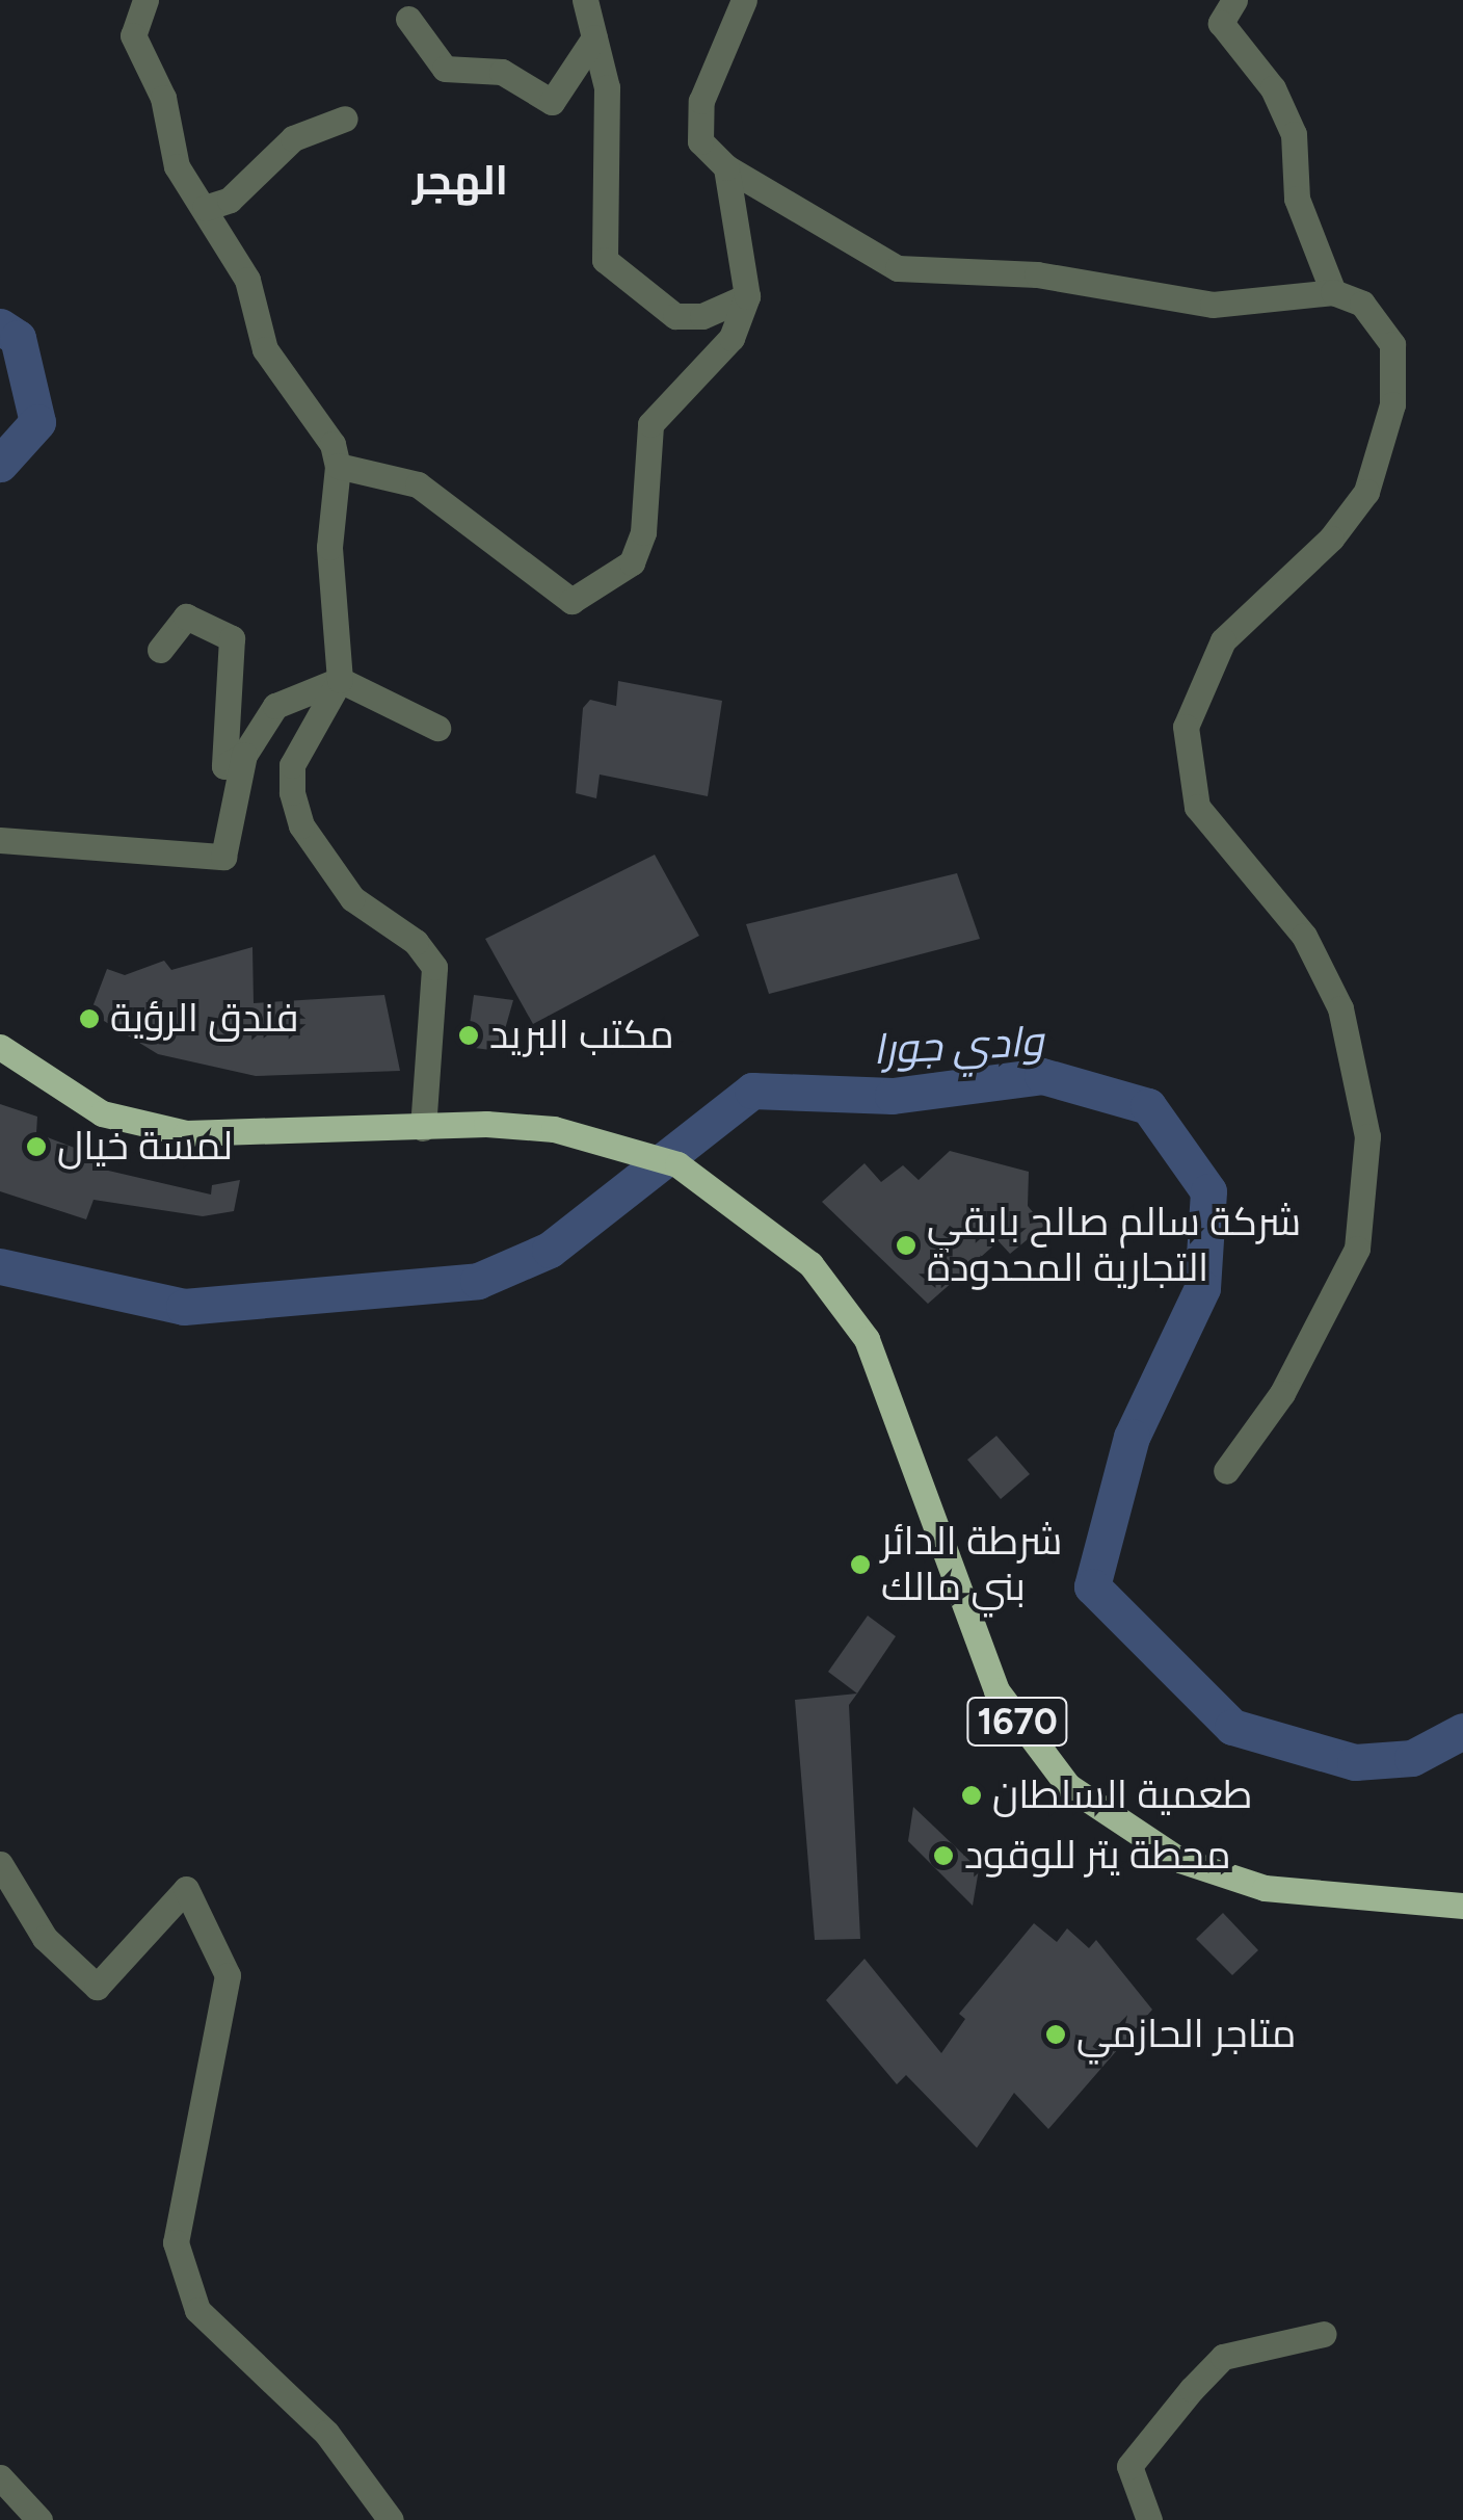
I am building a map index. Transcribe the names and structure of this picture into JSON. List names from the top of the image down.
{
  "streets": {
    "main road": ["1670"]
  },
  "districts": ["الهجر"],
  "water": ["وادي جورا"],
  "places": [
    "فندق الرؤية",
    "مكتب البريد",
    "لمسة خيال",
    "شركة سالم صالح بابقي التجارية المحدودة",
    "شرطة الدائر بني مالك",
    "طعمية السلطان",
    "محطة يتر للوقود",
    "متاجر الحازمي"
  ]
}
